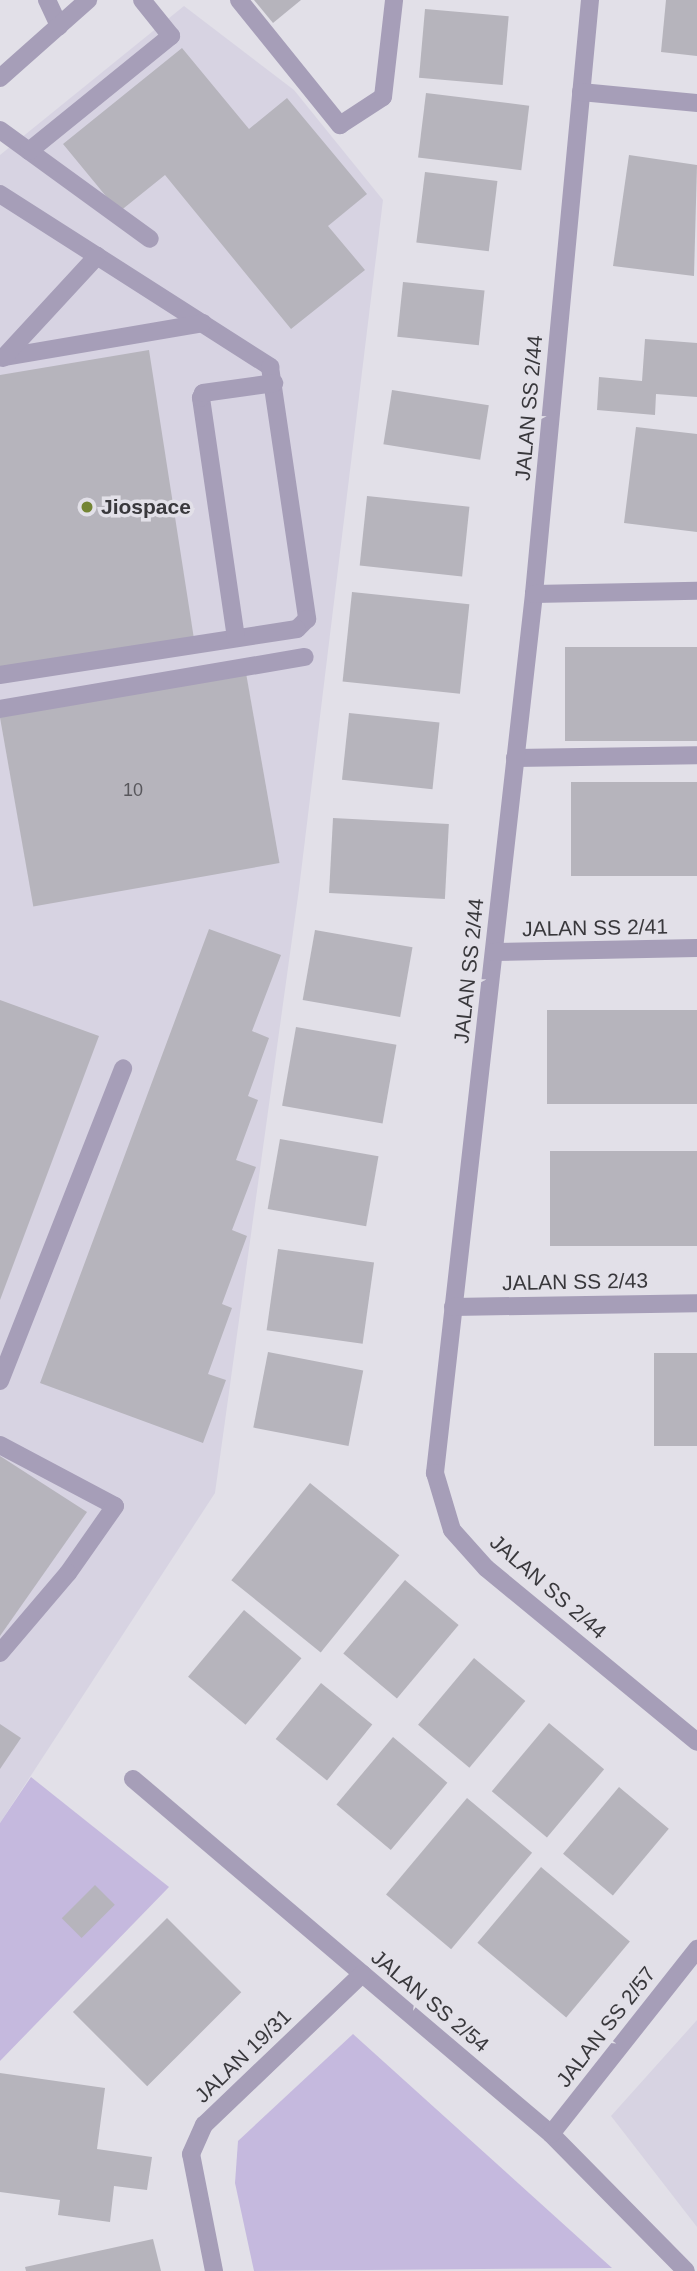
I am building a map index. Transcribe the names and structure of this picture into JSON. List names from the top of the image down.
{
  "streets": {
    "street": [
      "JALAN SS 2/44",
      "JALAN SS 2/41",
      "JALAN SS 2/43",
      "JALAN SS 2/54",
      "JALAN SS 2/57",
      "JALAN 19/31"
    ]
  },
  "crossings": [
    ["JALAN SS 2/44", "JALAN SS 2/41"],
    ["JALAN SS 2/44", "JALAN SS 2/43"],
    ["JALAN SS 2/54", "JALAN SS 2/57"],
    ["JALAN SS 2/54", "JALAN 19/31"]
  ],
  "places": ["Jiospace"],
  "house_numbers": ["10"]
}
